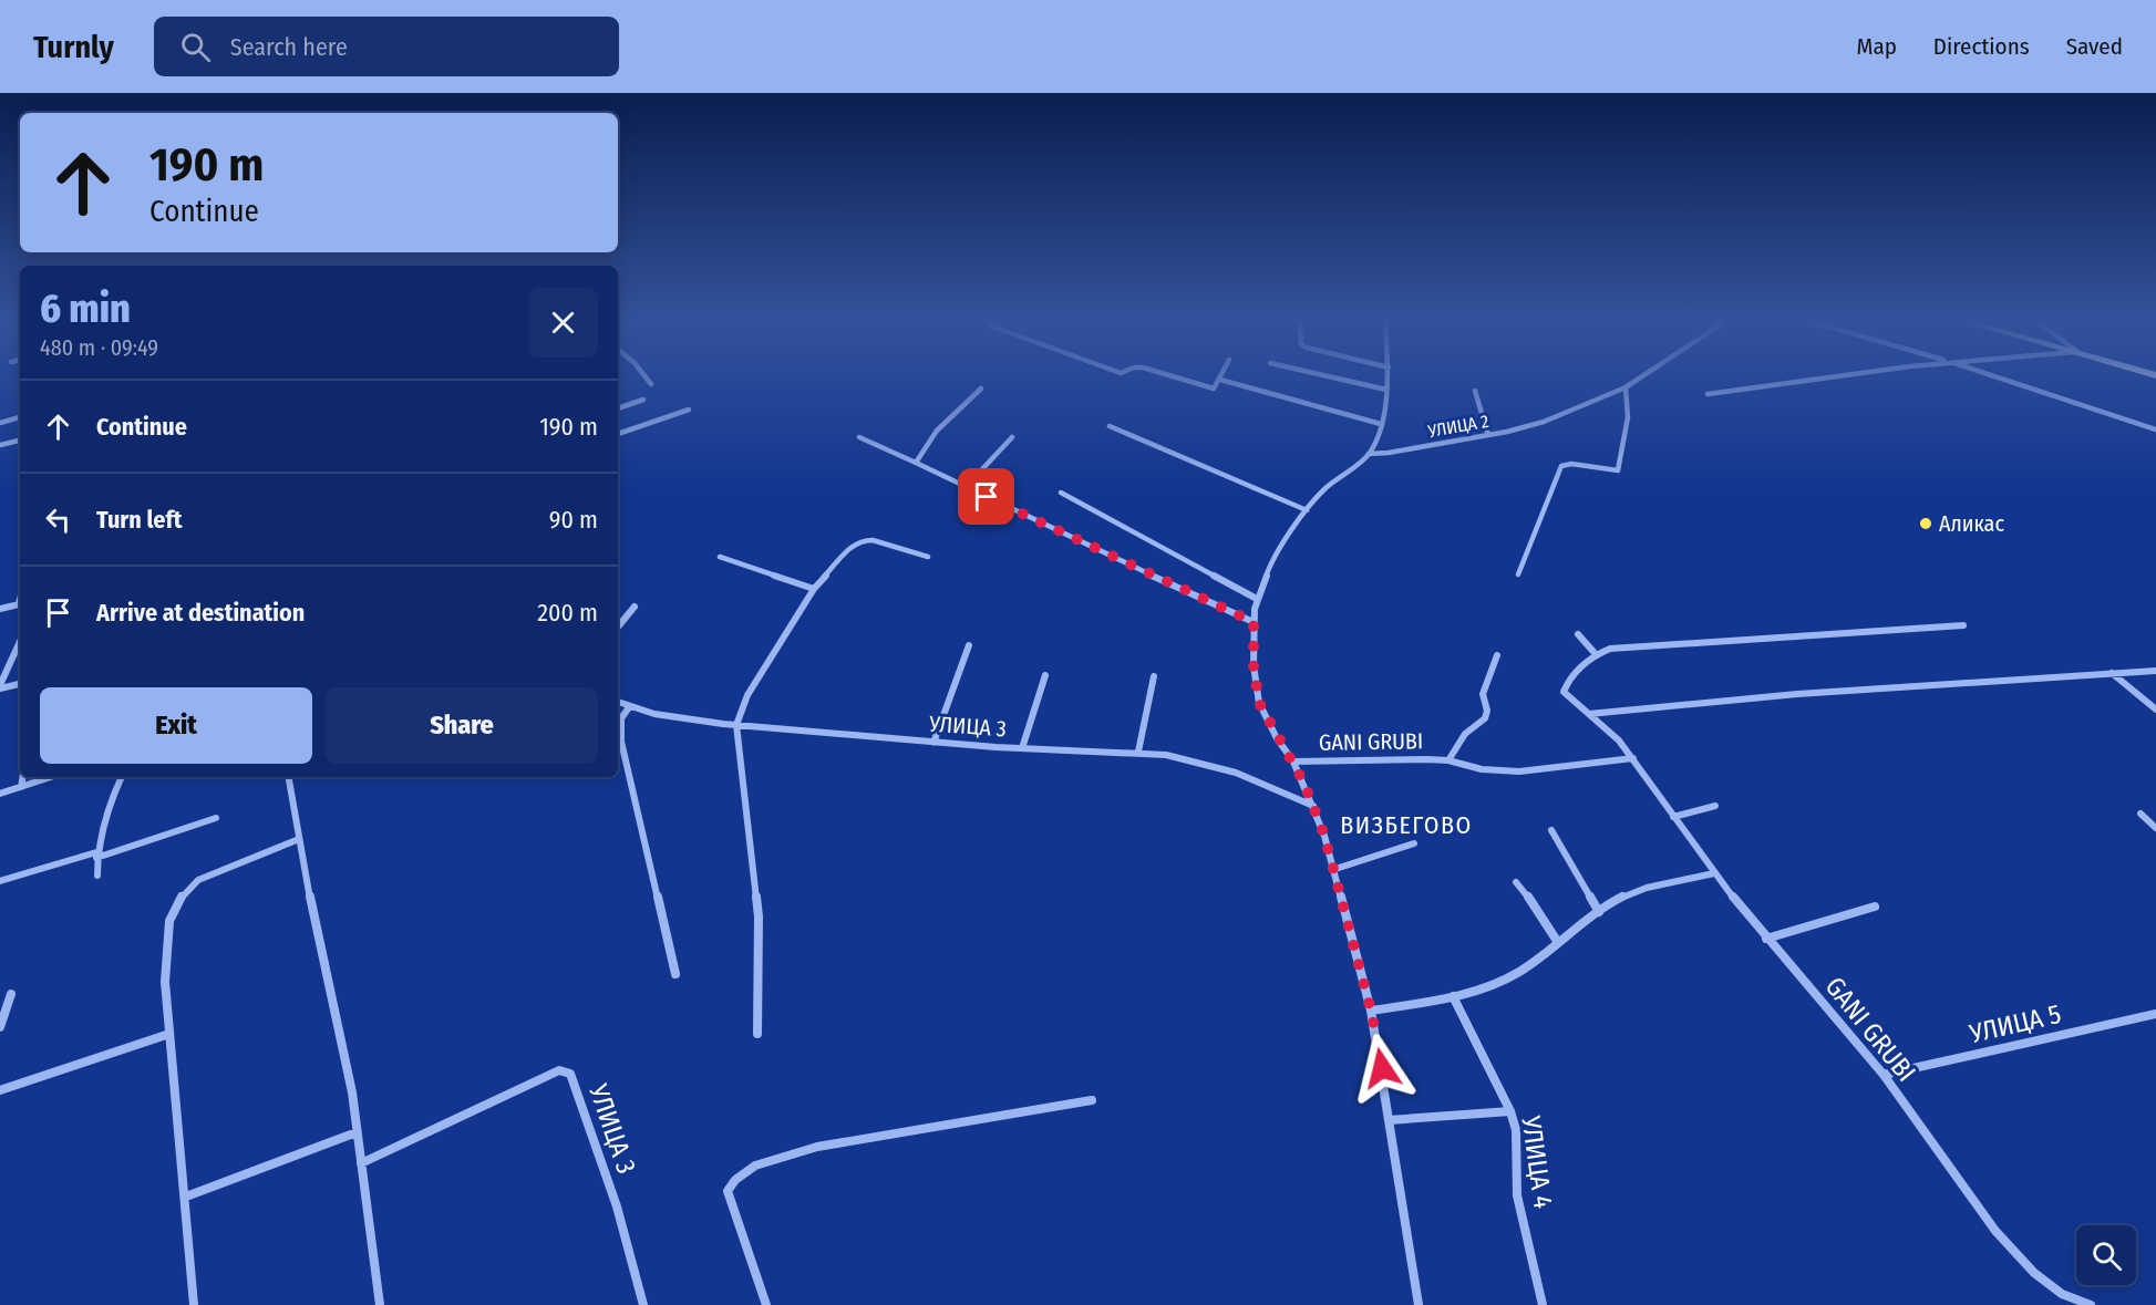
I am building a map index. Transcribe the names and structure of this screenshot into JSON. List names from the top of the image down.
{
  "streets": {
    "street": [
      "УЛИЦА 2",
      "УЛИЦА 3",
      "GANI GRUBI",
      "УЛИЦА 5",
      "УЛИЦА 4"
    ]
  },
  "crossings": [
    ["GANI GRUBI", "УЛИЦА 5"]
  ],
  "districts": ["ВИЗБЕГОВО"],
  "places": ["Аликас"],
  "page": {
    "header": "Turnly",
    "search": "Search here",
    "nav": ["Map", "Directions", "Saved"],
    "turn": ["190 m", "Continue"],
    "heading": ["6 min", "480 m · 09:49"],
    "list": [
      {
        "name": "Continue",
        "value": "190 m"
      },
      {
        "name": "Turn left",
        "value": "90 m"
      },
      {
        "name": "Arrive at destination",
        "value": "200 m"
      }
    ],
    "buttons": ["Exit", "Share"]
  }
}
